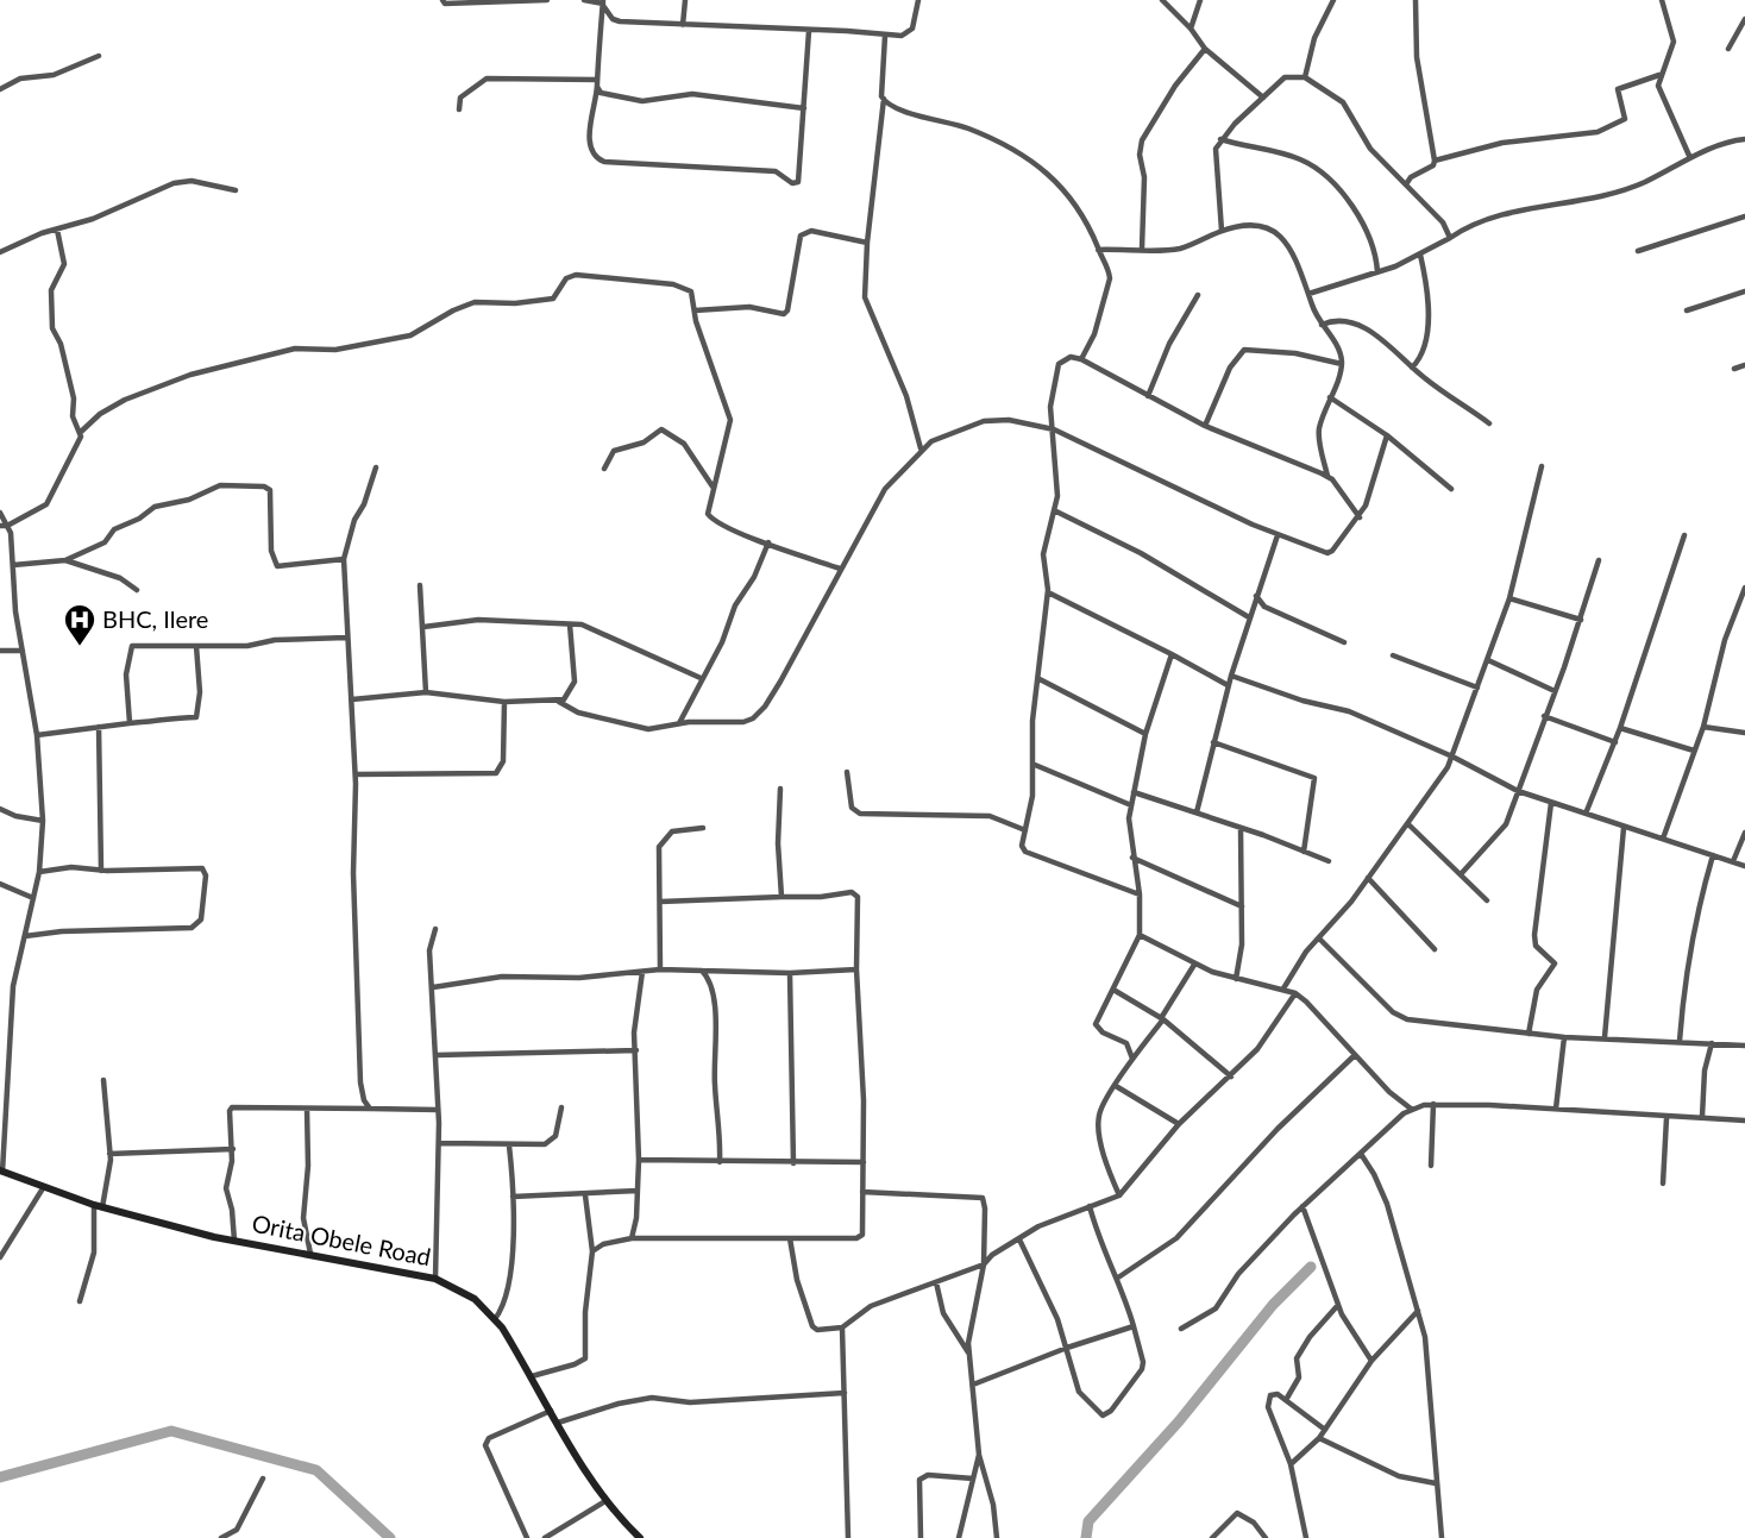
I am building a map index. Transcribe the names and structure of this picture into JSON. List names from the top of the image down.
{
  "streets": {
    "main road": ["Orita Obele Road"]
  },
  "places": {
    "hospital": ["BHC, Ilere"]
  }
}
